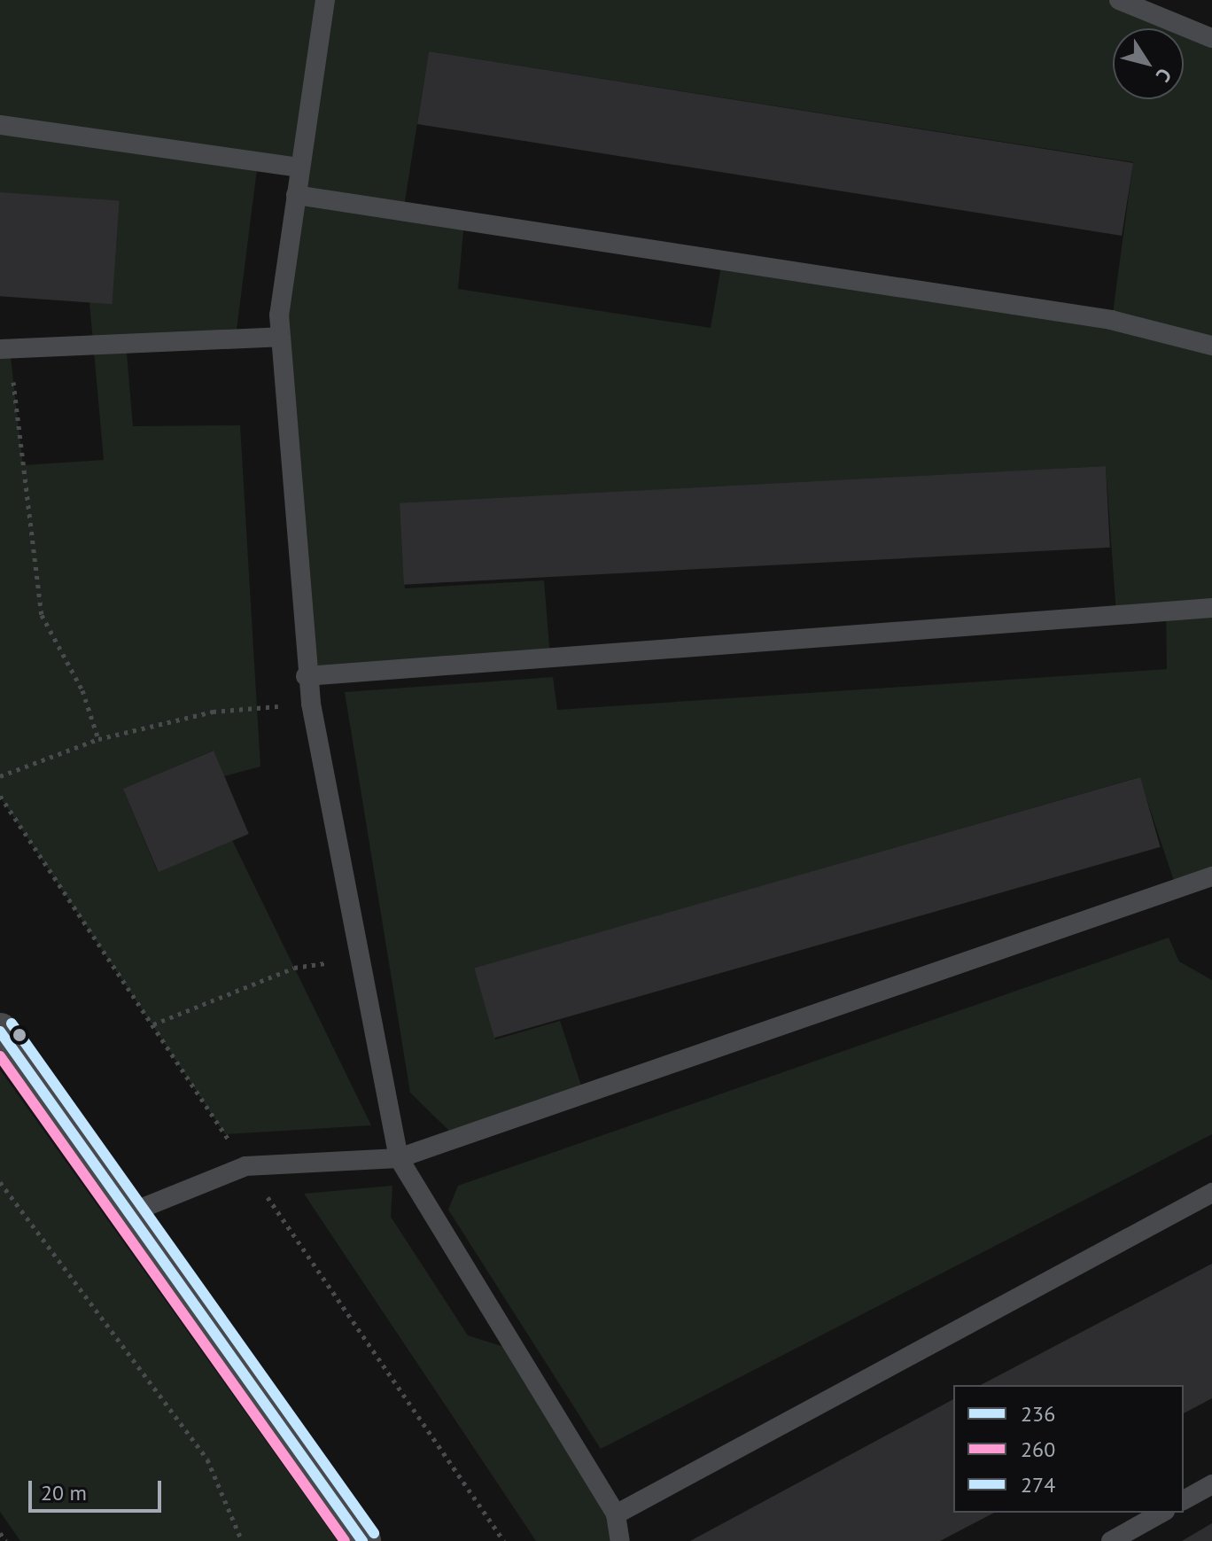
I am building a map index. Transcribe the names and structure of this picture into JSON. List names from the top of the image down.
{
  "lines": ["transit line 274", "transit line 236", "transit line 260"],
  "legend": ["236", "260", "274"],
  "scale_bar": "20 m",
  "north": "bottom right"
}
